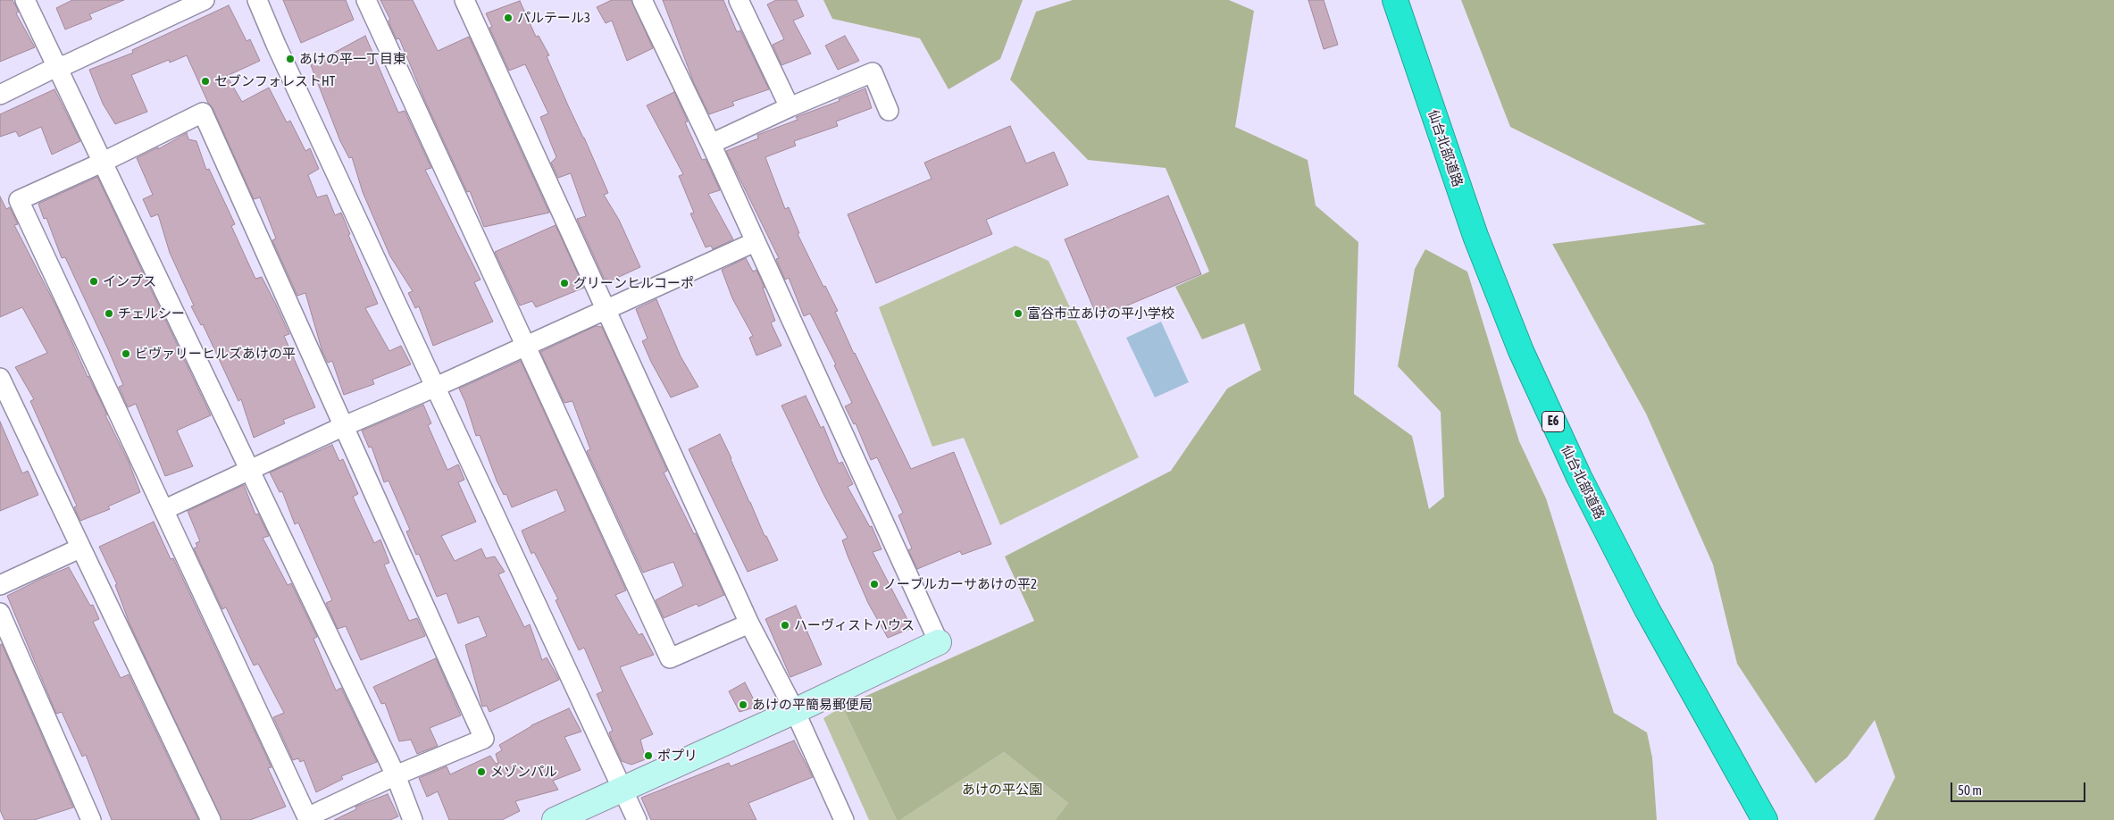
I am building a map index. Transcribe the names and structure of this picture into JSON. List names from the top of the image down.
{
  "streets": {
    "highway": ["仙台北部道路", "E6"]
  },
  "parks": ["あけの平公園"],
  "places": [
    "パルテール3",
    "あけの平一丁目東",
    "セブンフォレストHT",
    "インプス",
    "グリーンヒルコーポ",
    "チェルシー",
    "富谷市立あけの平小学校",
    "ビヴァリーヒルズあけの平",
    "ノーブルカーサあけの平2",
    "ハーヴィストハウス",
    "あけの平簡易郵便局",
    "ポプリ",
    "メゾンパル"
  ],
  "scale_bar": "50 m"
}
